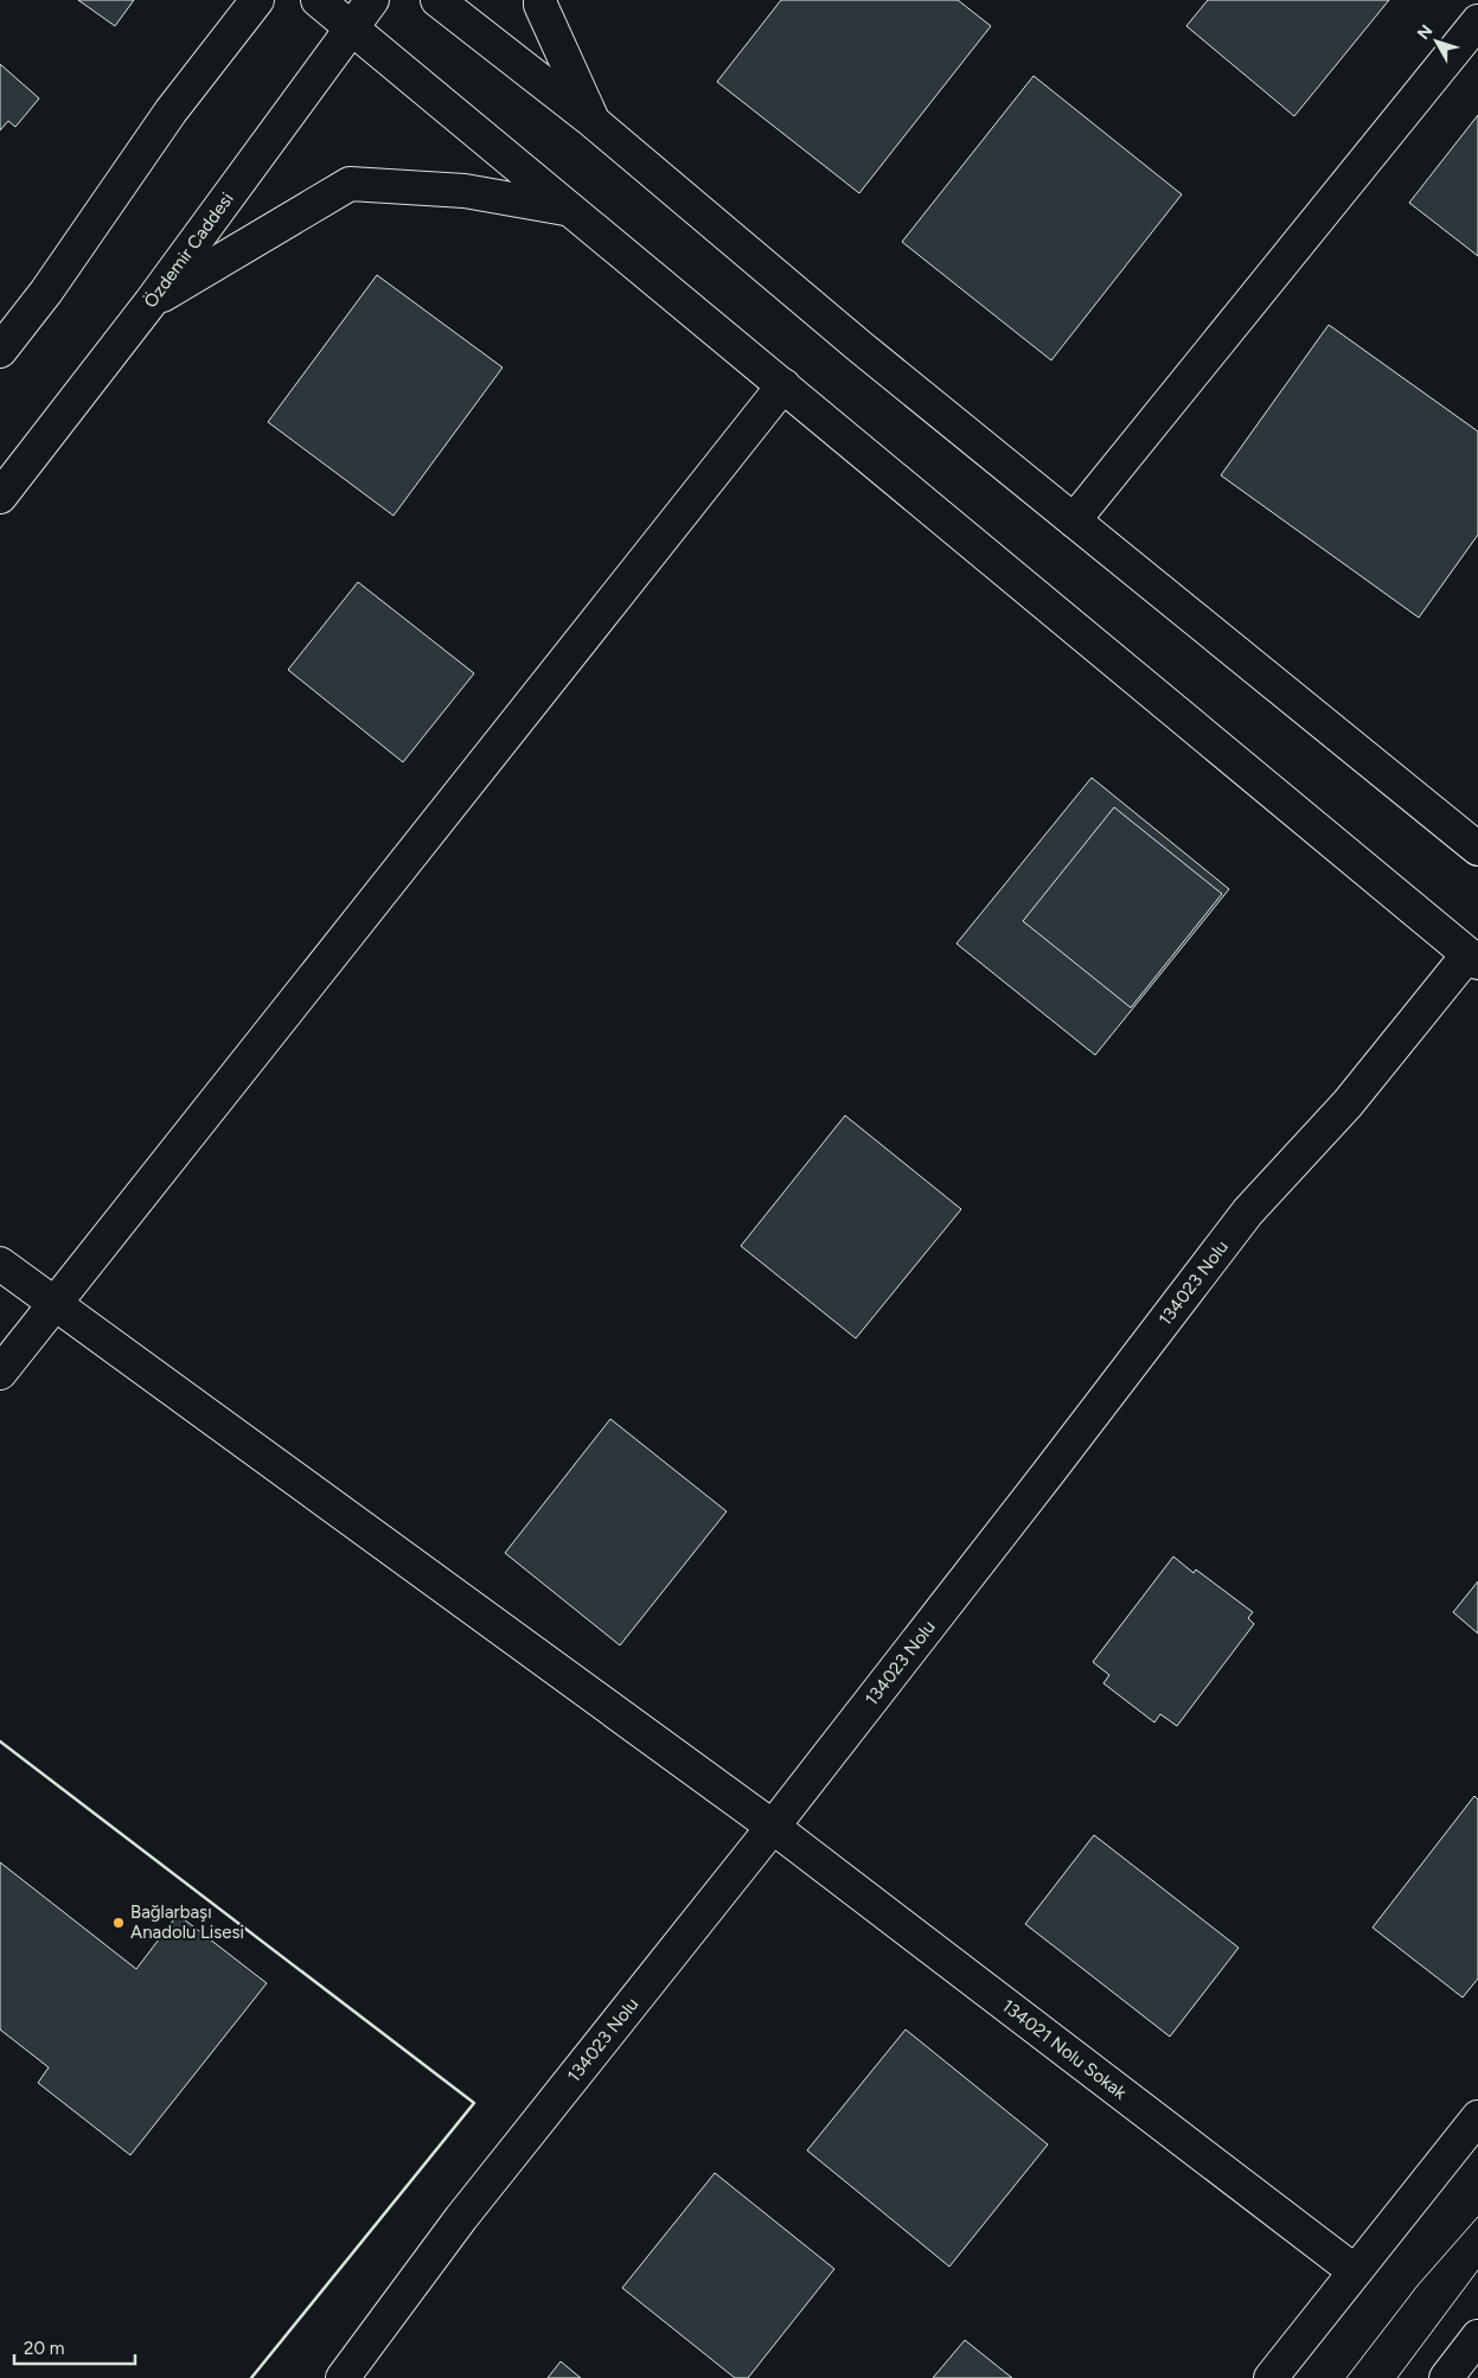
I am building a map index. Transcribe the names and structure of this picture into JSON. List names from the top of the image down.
{
  "streets": {
    "street": ["Özdemir Caddesi", "134023 Nolu", "134021 Nolu Sokak"]
  },
  "crossings": [
    ["134023 Nolu", "134021 Nolu Sokak"]
  ],
  "places": ["Bağlarbaşı Anadolu Lisesi"],
  "scale_bar": "20 m",
  "north": "top left"
}
